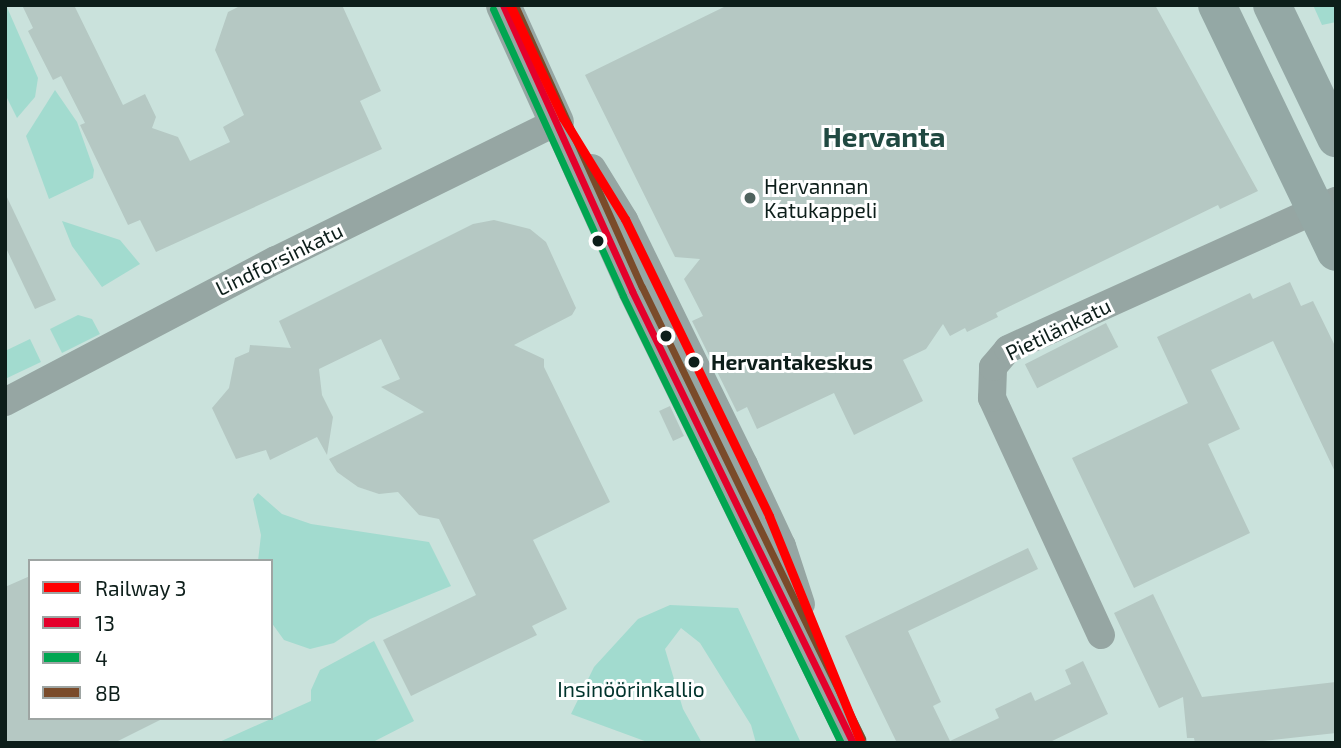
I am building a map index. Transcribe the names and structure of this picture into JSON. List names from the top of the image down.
{
  "streets": {
    "street": ["Lindforsinkatu", "Pietilänkatu"]
  },
  "districts": ["Hervanta"],
  "parks": ["Insinöörinkallio"],
  "places": ["Hervannan Katukappeli", "Hervantakeskus"],
  "lines": [
    "rail line 3",
    "transit line 13",
    "transit line 8B",
    "transit line 4"
  ],
  "legend": [
    "Railway 3",
    "13",
    "4",
    "8B"
  ]
}
